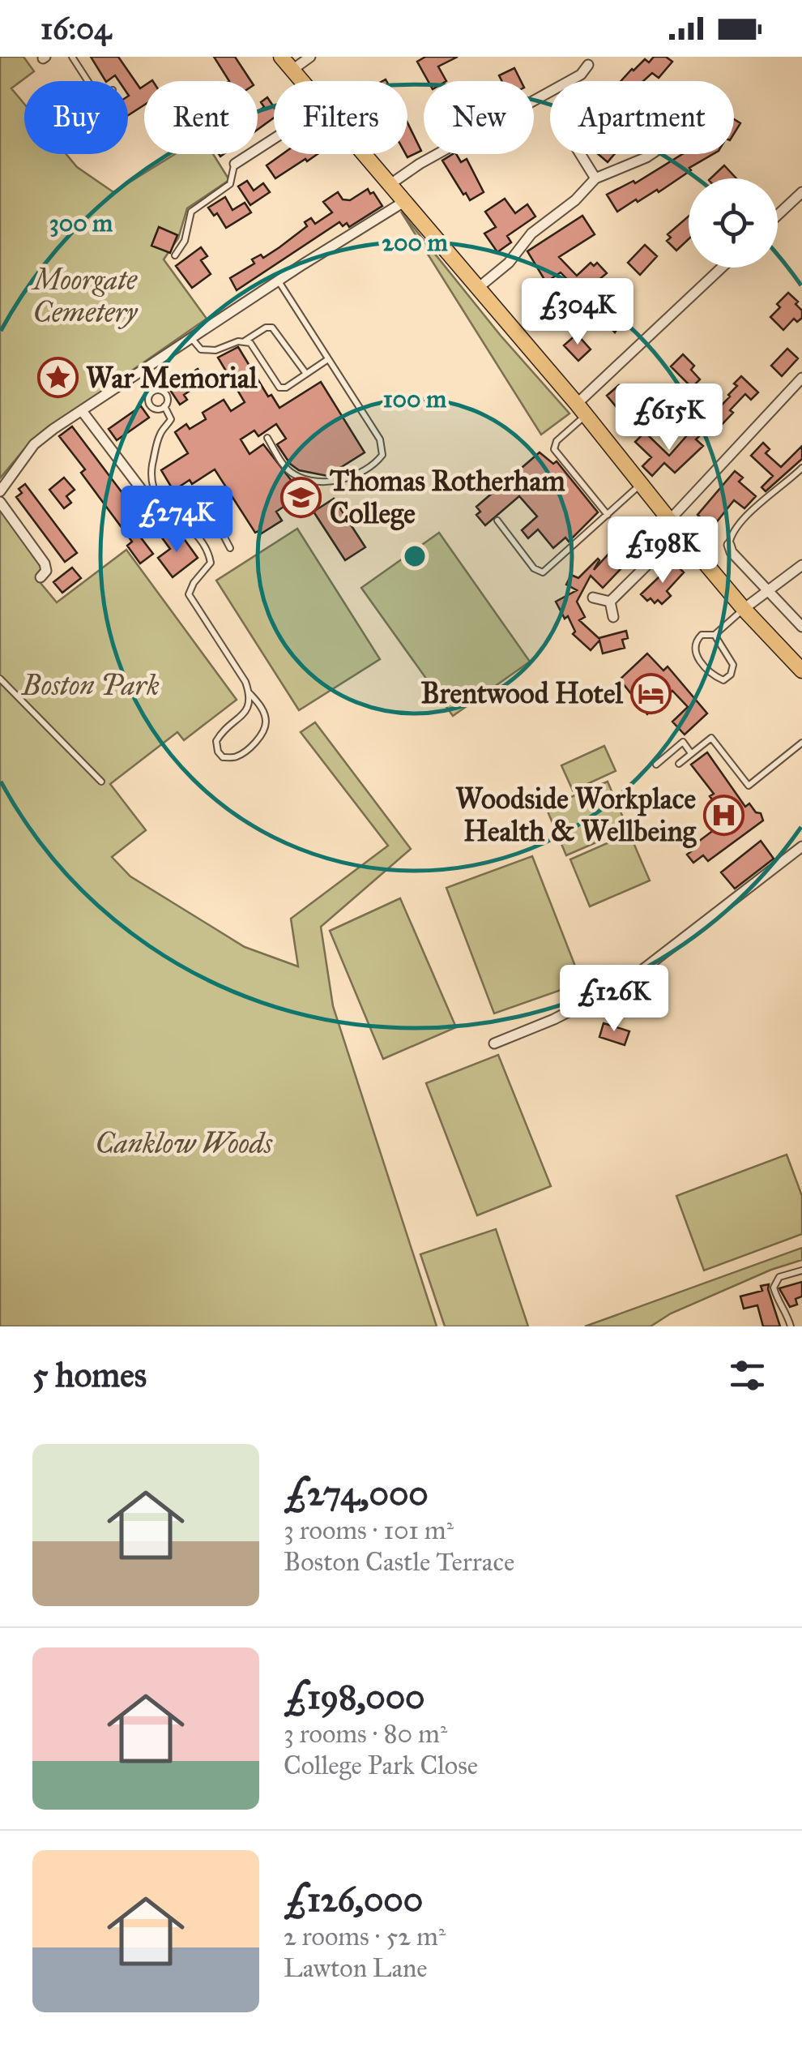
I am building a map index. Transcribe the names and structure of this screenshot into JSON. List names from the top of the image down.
{
  "parks": ["Moorgate Cemetery", "Boston Park", "Canklow Woods"],
  "places": {
    "place": ["War Memorial"],
    "school or university": ["Thomas Rotherham College"],
    "hotel": ["Brentwood Hotel"],
    "hospital": ["Woodside Workplace Health & Wellbeing"]
  },
  "page": {
    "status": "16:04",
    "chip": [
      "Buy",
      "Rent",
      "Filters",
      "New",
      "Apartment"
    ],
    "price": [
      "£304K",
      "£615K",
      "£274K",
      "£198K",
      "£126K"
    ],
    "heading": "5 homes",
    "list": [
      {
        "name": "£274,000",
        "note": "3 rooms · 101 m² · Boston Castle Terrace"
      },
      {
        "name": "£198,000",
        "note": "3 rooms · 80 m² · College Park Close"
      },
      {
        "name": "£126,000",
        "note": "2 rooms · 52 m² · Lawton Lane"
      }
    ]
  },
  "rings": ["300 m", "200 m", "100 m"]
}
